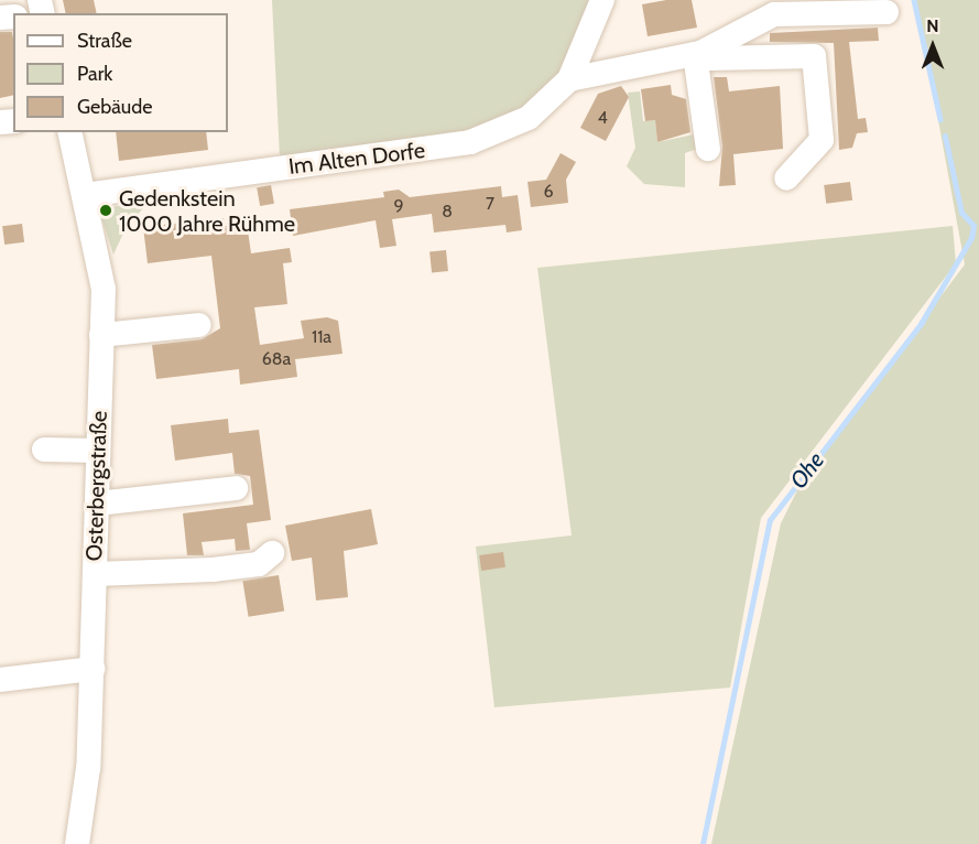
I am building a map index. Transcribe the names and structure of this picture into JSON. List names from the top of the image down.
{
  "streets": {
    "street": ["Im Alten Dorfe", "Osterbergstraße"]
  },
  "crossings": [
    ["Im Alten Dorfe", "Osterbergstraße"]
  ],
  "water": ["Ohe"],
  "places": ["Gedenkstein 1000 Jahre Rühme"],
  "house_numbers": [
    "4",
    "6",
    "7",
    "9",
    "8",
    "11a",
    "68a"
  ],
  "legend": ["Straße", "Park", "Gebäude"],
  "north": "top"
}
